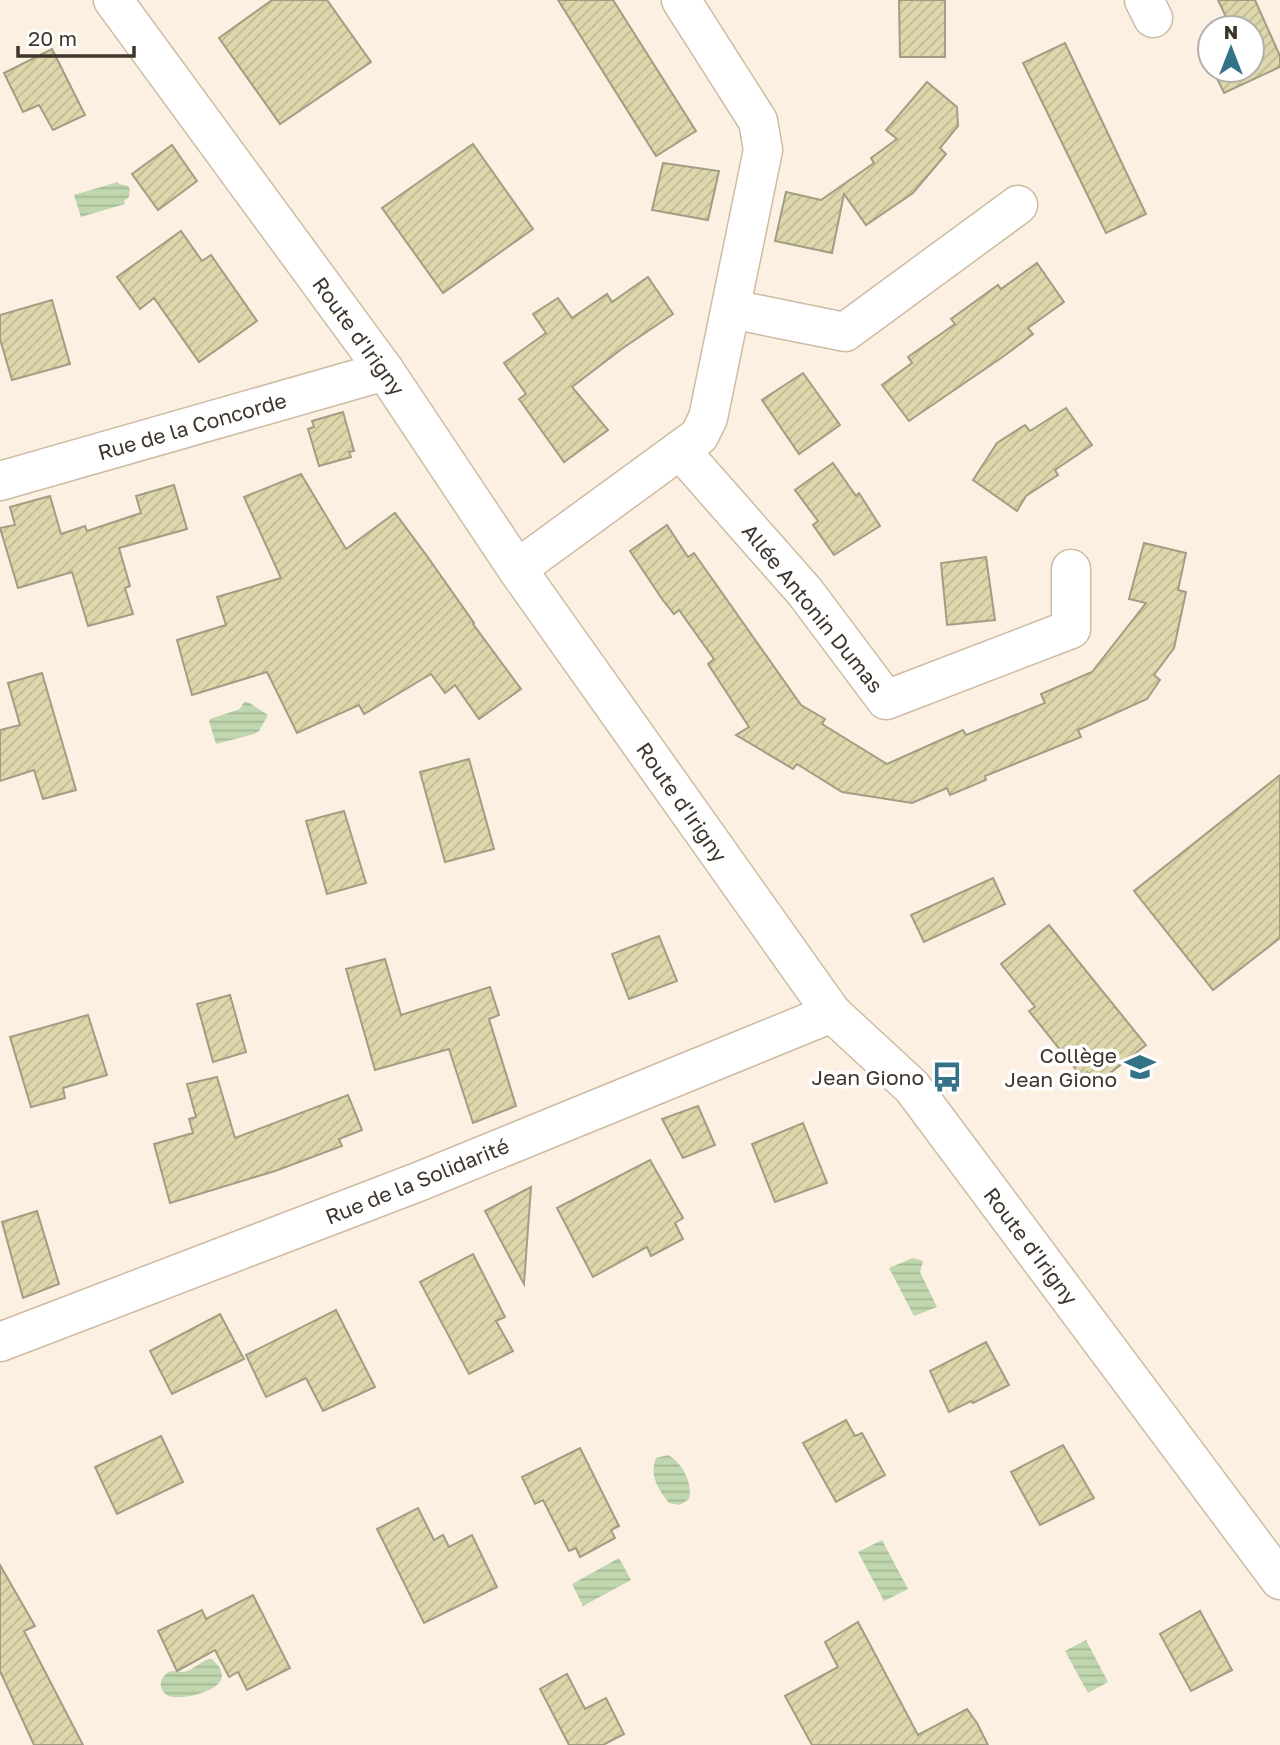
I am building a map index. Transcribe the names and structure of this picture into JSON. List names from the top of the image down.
{
  "streets": {
    "street": [
      "Route d'Irigny",
      "Rue de la Concorde",
      "Allée Antonin Dumas",
      "Rue de la Solidarité"
    ]
  },
  "crossings": [
    ["Route d'Irigny", "Rue de la Concorde"],
    ["Route d'Irigny", "Rue de la Solidarité"]
  ],
  "places": {
    "school or university": ["Collège Jean Giono"],
    "bus stop": ["Jean Giono"]
  },
  "scale_bar": "20 m",
  "north": "top"
}
